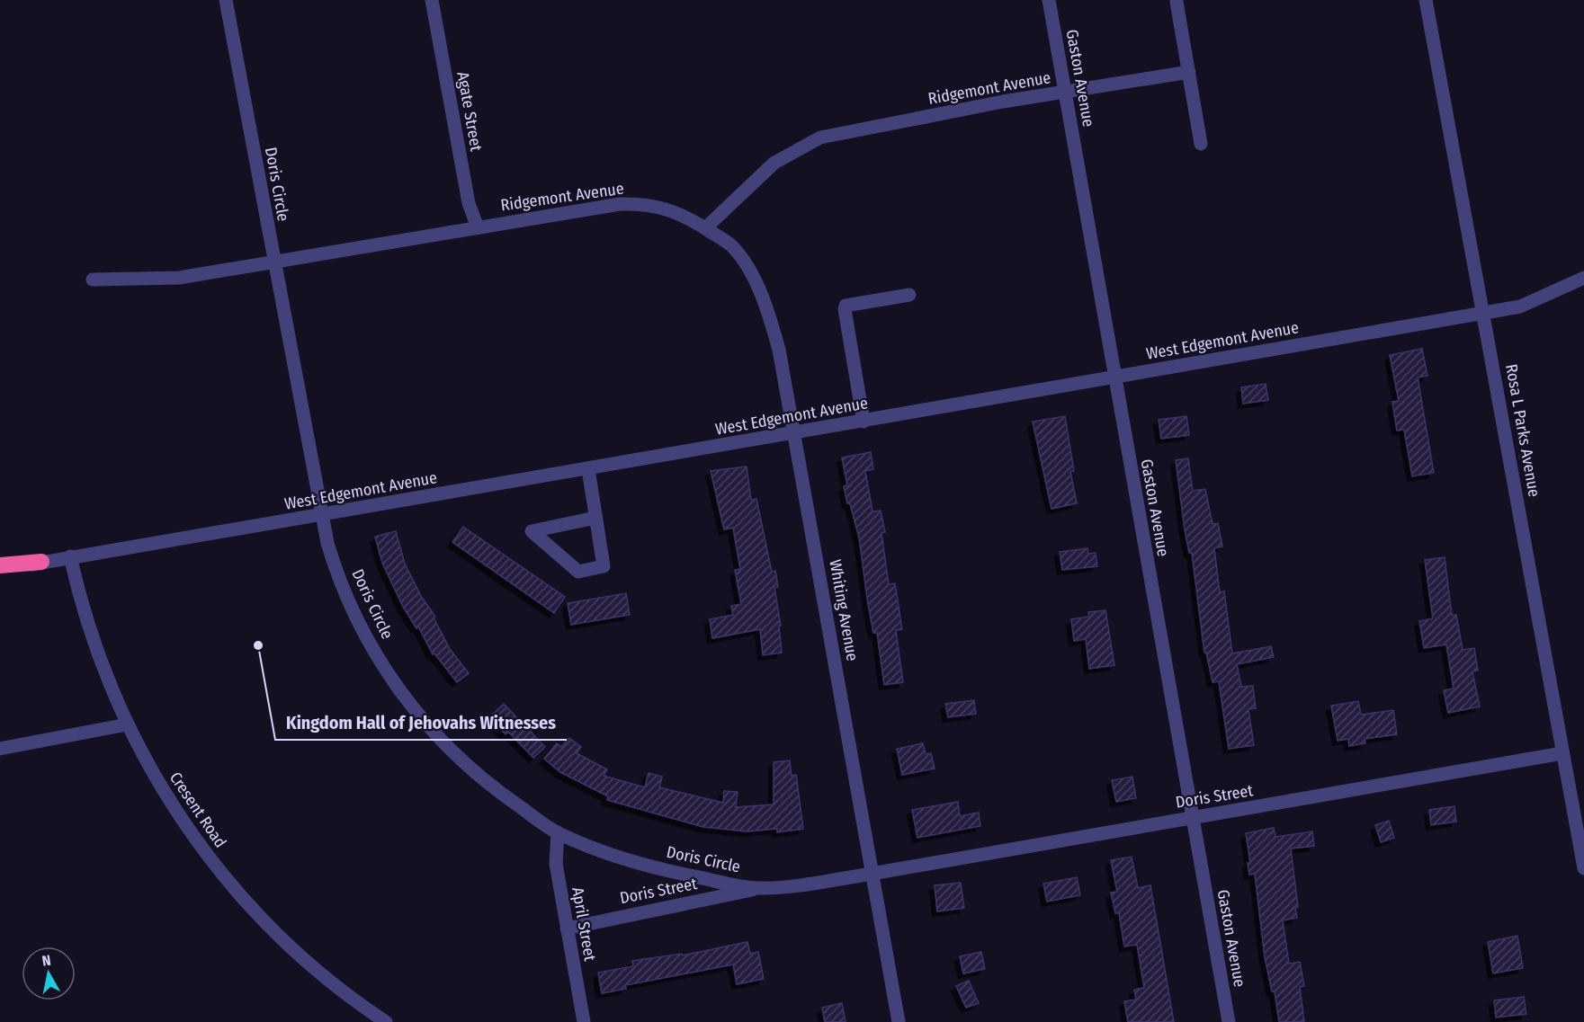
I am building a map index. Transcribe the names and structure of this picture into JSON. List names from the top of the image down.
{
  "streets": {
    "street": [
      "Gaston Avenue",
      "Ridgemont Avenue",
      "Agate Street",
      "Doris Circle",
      "West Edgemont Avenue",
      "Rosa L Parks Avenue",
      "Whiting Avenue",
      "Doris Street",
      "Cresent Road",
      "April Street"
    ]
  },
  "crossings": [
    ["Gaston Avenue", "Ridgemont Avenue"],
    ["Gaston Avenue", "West Edgemont Avenue"],
    ["Gaston Avenue", "Doris Street"],
    ["Ridgemont Avenue", "Agate Street"],
    ["Ridgemont Avenue", "Doris Circle"],
    ["Ridgemont Avenue", "Whiting Avenue"],
    ["Doris Circle", "West Edgemont Avenue"],
    ["Doris Circle", "Whiting Avenue"],
    ["Doris Circle", "Doris Street"],
    ["Doris Circle", "April Street"],
    ["West Edgemont Avenue", "Rosa L Parks Avenue"],
    ["West Edgemont Avenue", "Whiting Avenue"],
    ["West Edgemont Avenue", "Cresent Road"],
    ["Rosa L Parks Avenue", "Doris Street"],
    ["Whiting Avenue", "Doris Street"],
    ["Doris Street", "April Street"]
  ],
  "places": ["Kingdom Hall of Jehovahs Witnesses"],
  "north": "top"
}
